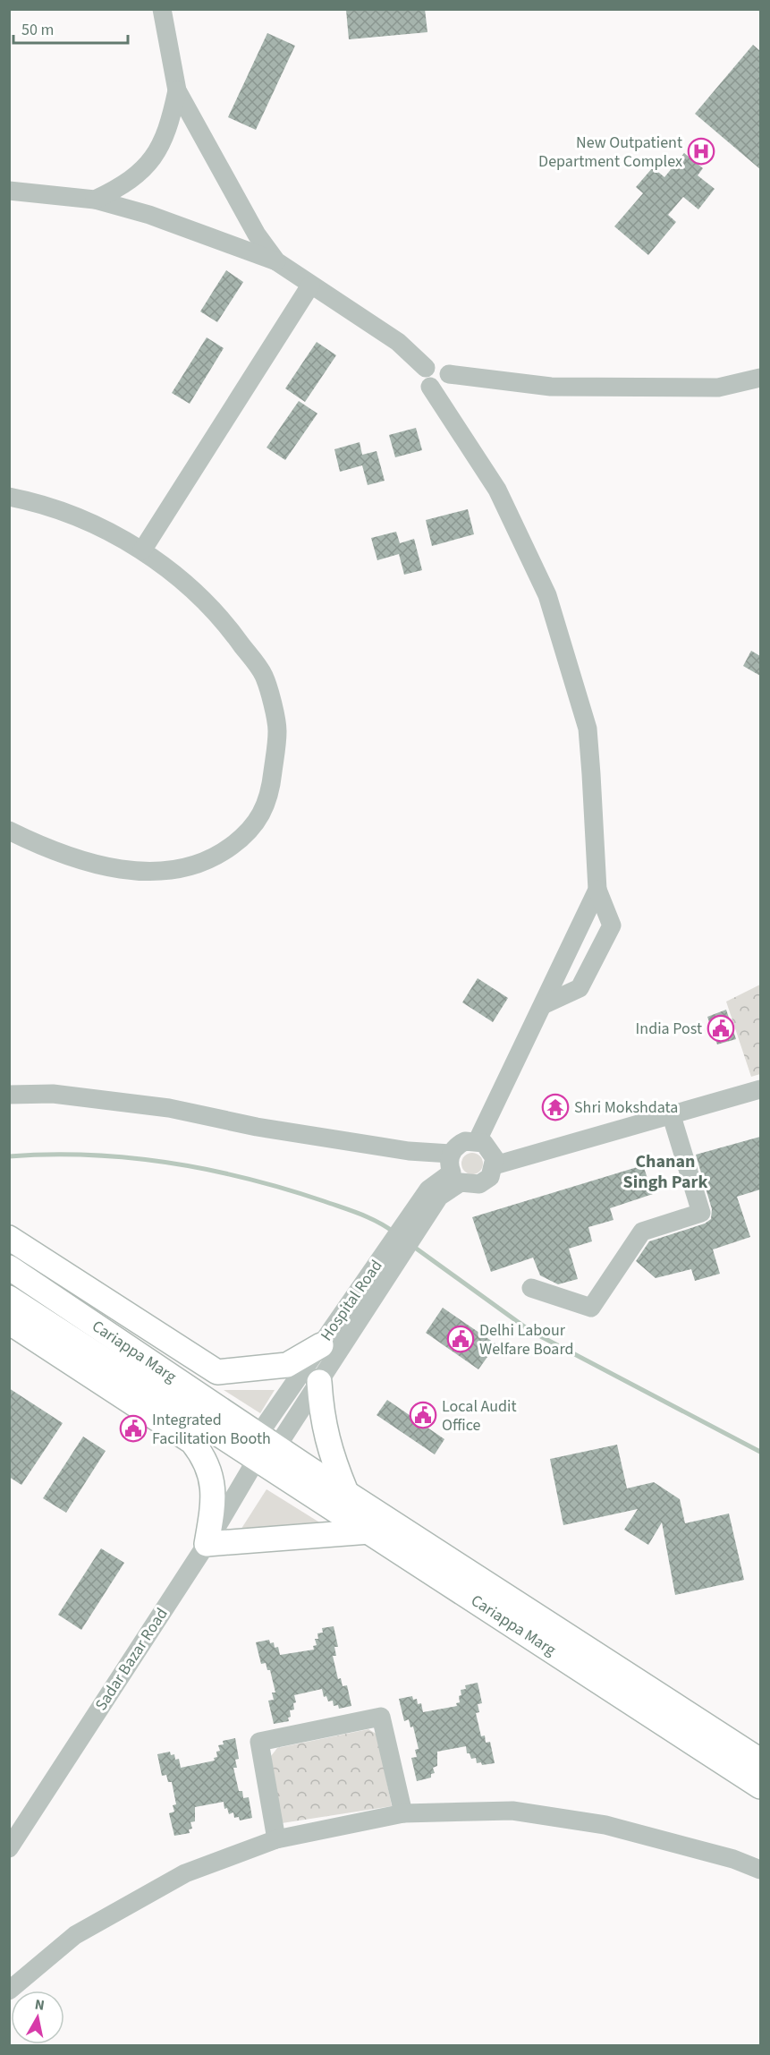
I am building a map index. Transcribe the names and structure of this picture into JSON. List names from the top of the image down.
{
  "streets": {
    "main road": ["Cariappa Marg"],
    "street": ["Hospital Road", "Sadar Bazar Road"]
  },
  "crossings": [
    ["Hospital Road", "Cariappa Marg"],
    ["Hospital Road", "Sadar Bazar Road"],
    ["Cariappa Marg", "Sadar Bazar Road"]
  ],
  "districts": ["Chanan Singh Park"],
  "places": {
    "hospital": ["New Outpatient Department Complex"],
    "public building": [
      "India Post",
      "Delhi Labour Welfare Board",
      "Local Audit Office",
      "Integrated Facilitation Booth"
    ],
    "temple": ["Shri Mokshdata"]
  },
  "scale_bar": "50 m",
  "north": "top"
}
